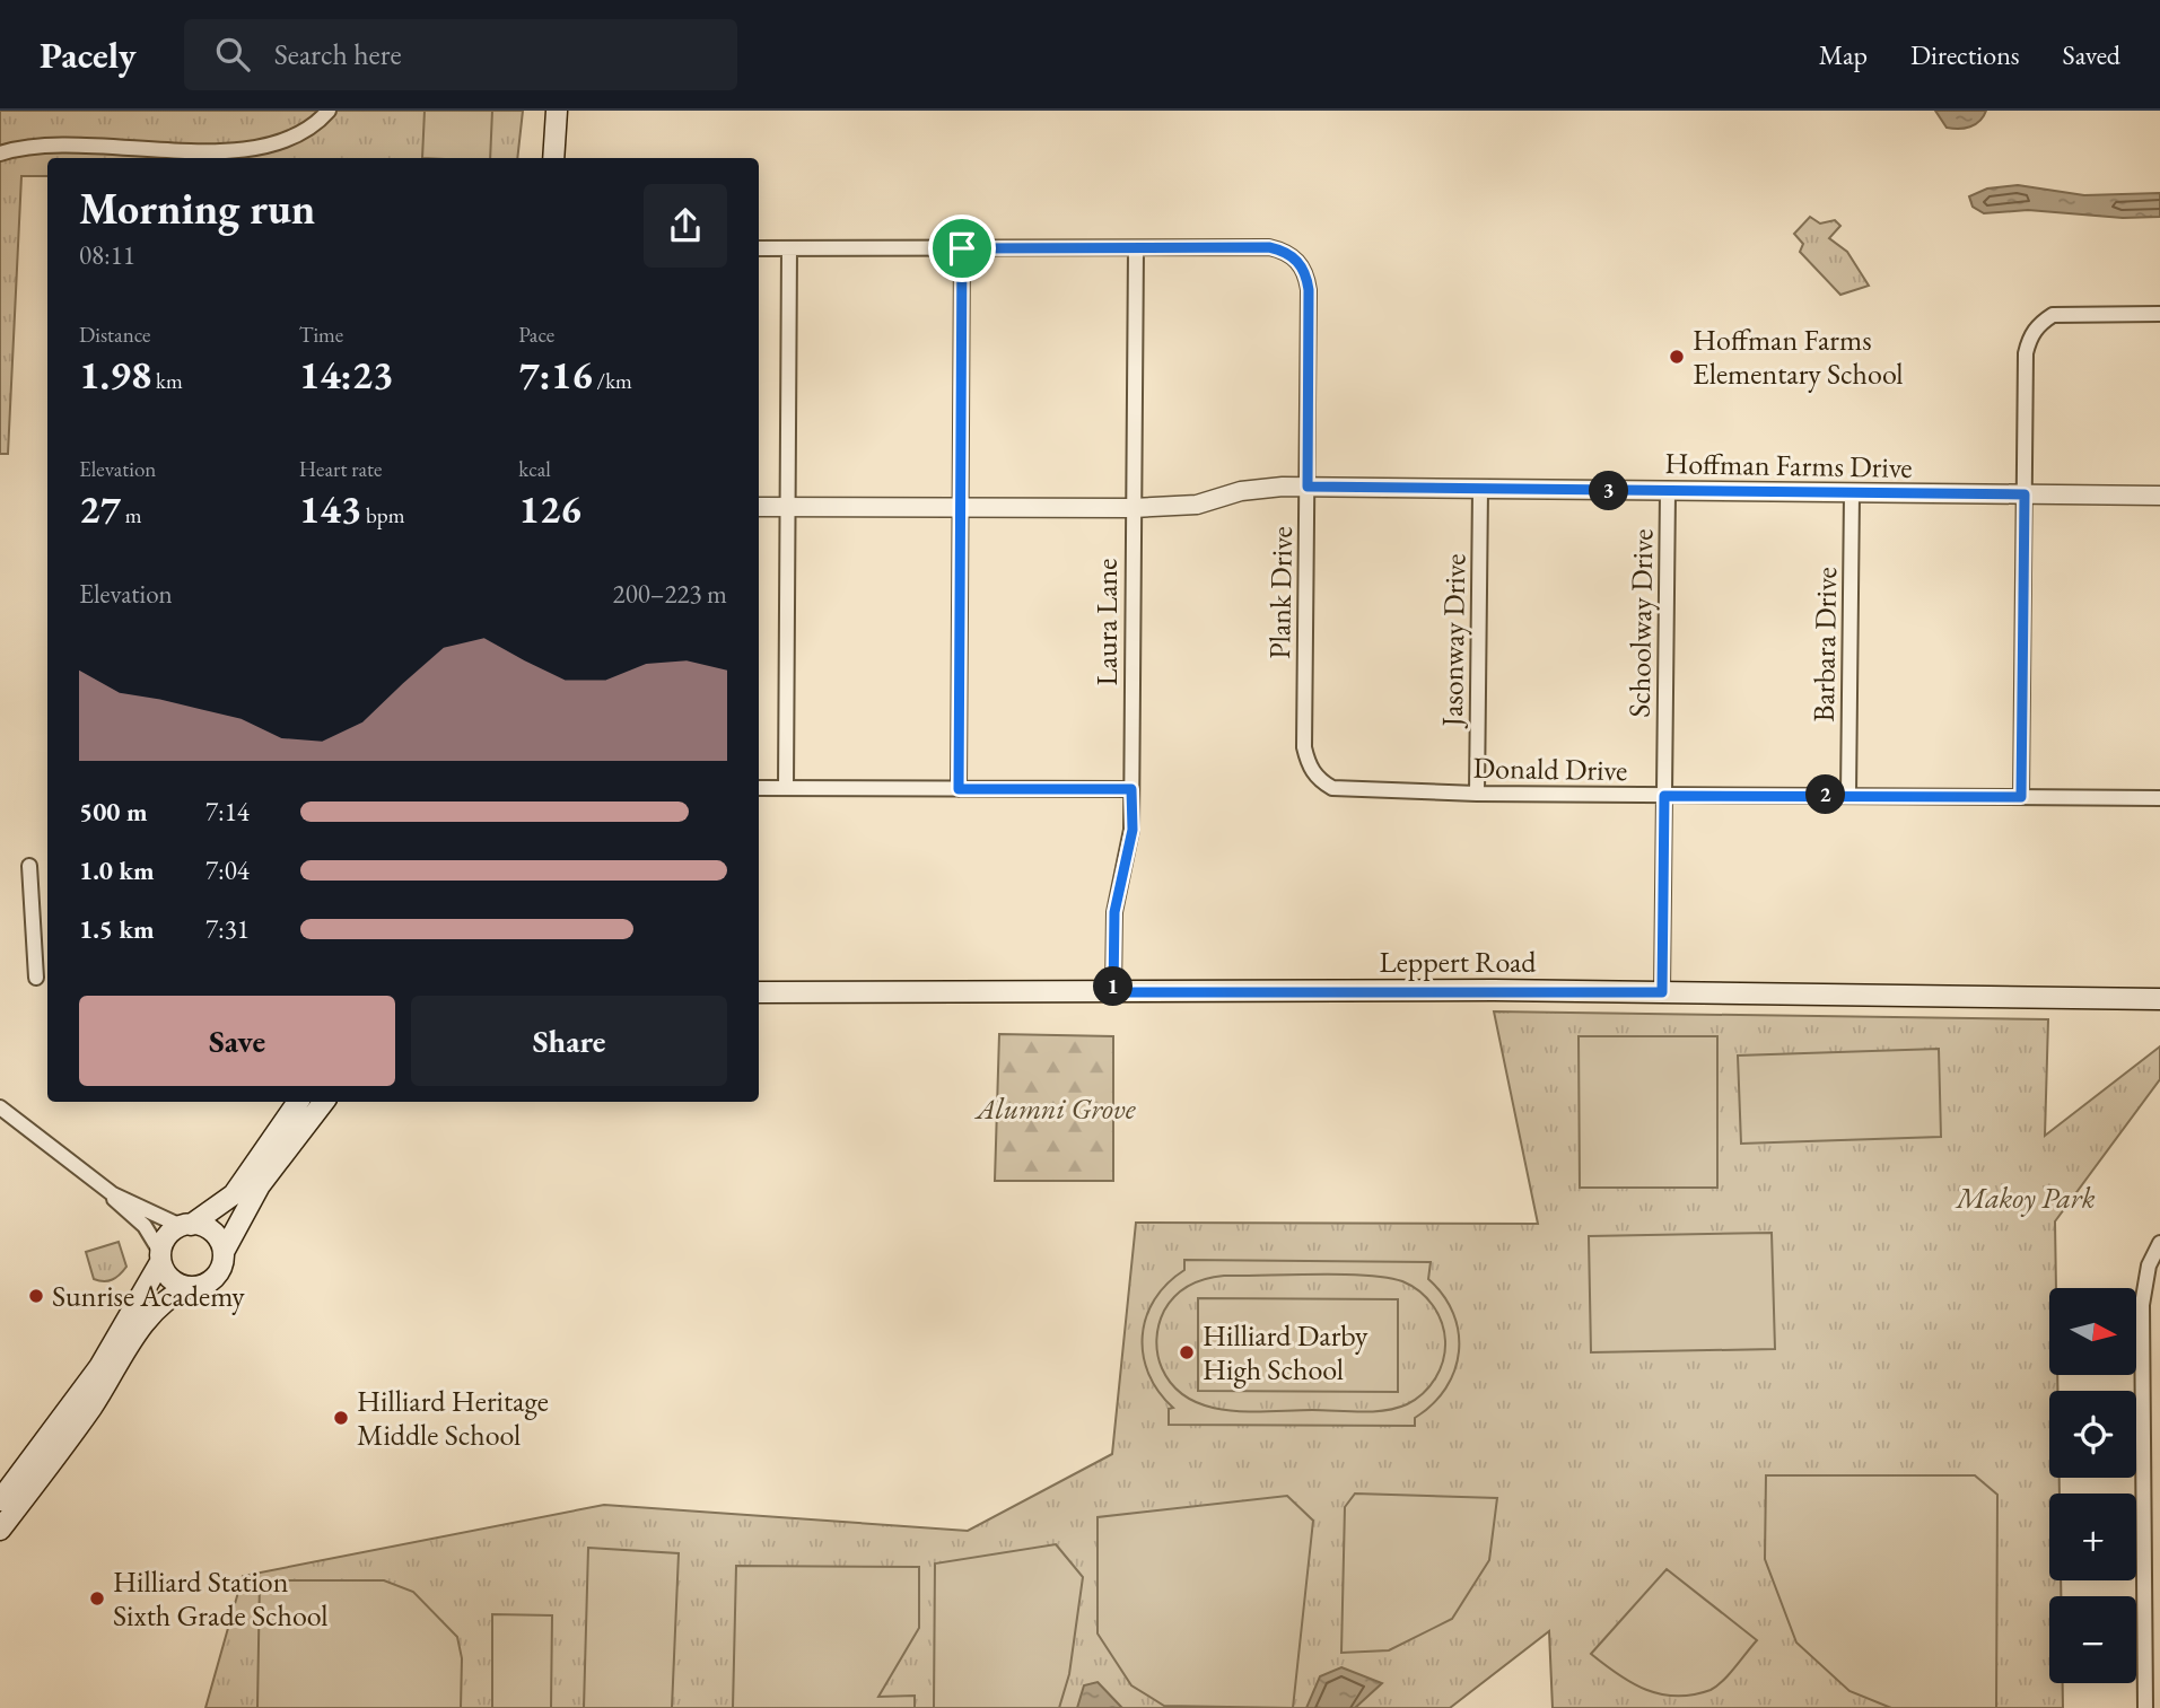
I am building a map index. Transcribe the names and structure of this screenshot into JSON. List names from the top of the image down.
{
  "streets": {
    "main road": ["Leppert Road"],
    "street": [
      "Hoffman Farms Drive",
      "Plank Drive",
      "Laura Lane",
      "Schoolway Drive",
      "Jasonway Drive",
      "Barbara Drive",
      "Donald Drive"
    ]
  },
  "crossings": [
    ["Hoffman Farms Drive", "Plank Drive"],
    ["Hoffman Farms Drive", "Laura Lane"],
    ["Hoffman Farms Drive", "Schoolway Drive"],
    ["Hoffman Farms Drive", "Jasonway Drive"],
    ["Hoffman Farms Drive", "Barbara Drive"],
    ["Plank Drive", "Laura Lane"],
    ["Plank Drive", "Donald Drive"],
    ["Laura Lane", "Leppert Road"],
    ["Schoolway Drive", "Donald Drive"],
    ["Schoolway Drive", "Leppert Road"],
    ["Jasonway Drive", "Donald Drive"],
    ["Barbara Drive", "Donald Drive"]
  ],
  "parks": ["Alumni Grove", "Makoy Park"],
  "places": [
    "Hoffman Farms Elementary School",
    "Sunrise Academy",
    "Hilliard Darby High School",
    "Hilliard Heritage Middle School",
    "Hilliard Station Sixth Grade School"
  ],
  "north": "right",
  "page": {
    "header": "Pacely",
    "search": "Search here",
    "nav": ["Map", "Directions", "Saved"],
    "heading": ["Morning run", "08:11"],
    "stats": [
      ["Distance", "1.98 km"],
      ["Time", "14:23"],
      ["Pace", "7:16 /km"],
      ["Elevation", "27 m"],
      ["Heart rate", "143 bpm"],
      ["kcal", "126"]
    ],
    "pins": ["3", "2", "1"],
    "chart": ["Elevation", "200–223 m"],
    "list": [
      {
        "name": "500 m",
        "note": "7:14"
      },
      {
        "name": "1.0 km",
        "note": "7:04"
      },
      {
        "name": "1.5 km",
        "note": "7:31"
      }
    ],
    "buttons": ["Save", "Share"],
    "map_buttons": ["+", "−"]
  }
}
